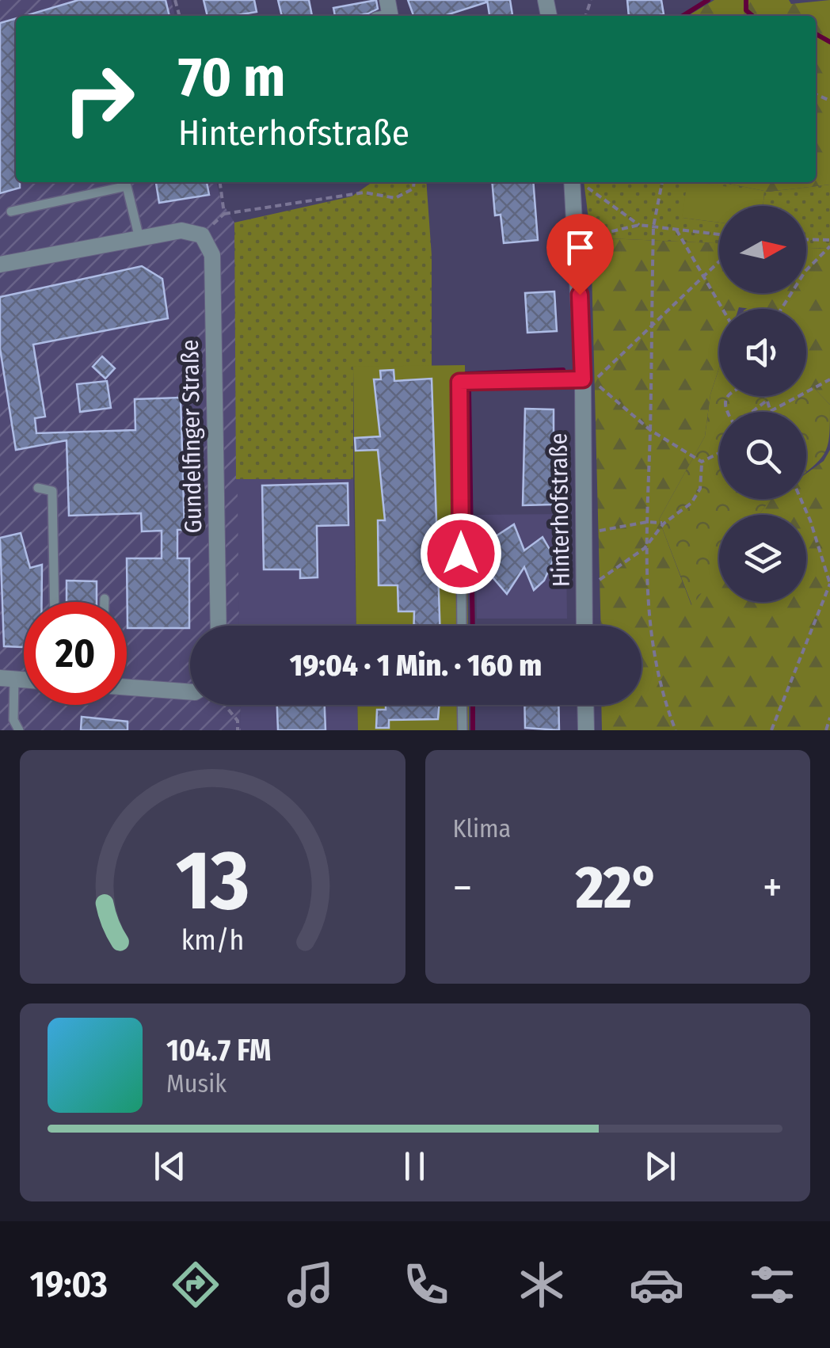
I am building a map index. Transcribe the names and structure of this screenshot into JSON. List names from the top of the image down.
{
  "streets": {
    "street": ["Gundelfinger Straße", "Hinterhofstraße"]
  },
  "north": "right",
  "page": {
    "turn": ["70 m", "Hinterhofstraße"],
    "limit": "20",
    "trip": "19:04 · 1 Min. · 160 m",
    "tile": "Klima",
    "heat": ["−", "22°", "+"],
    "song": ["104.7 FM", "Musik"],
    "tabs": "19:03",
    "gauge": ["13", "km/h"]
  }
}
